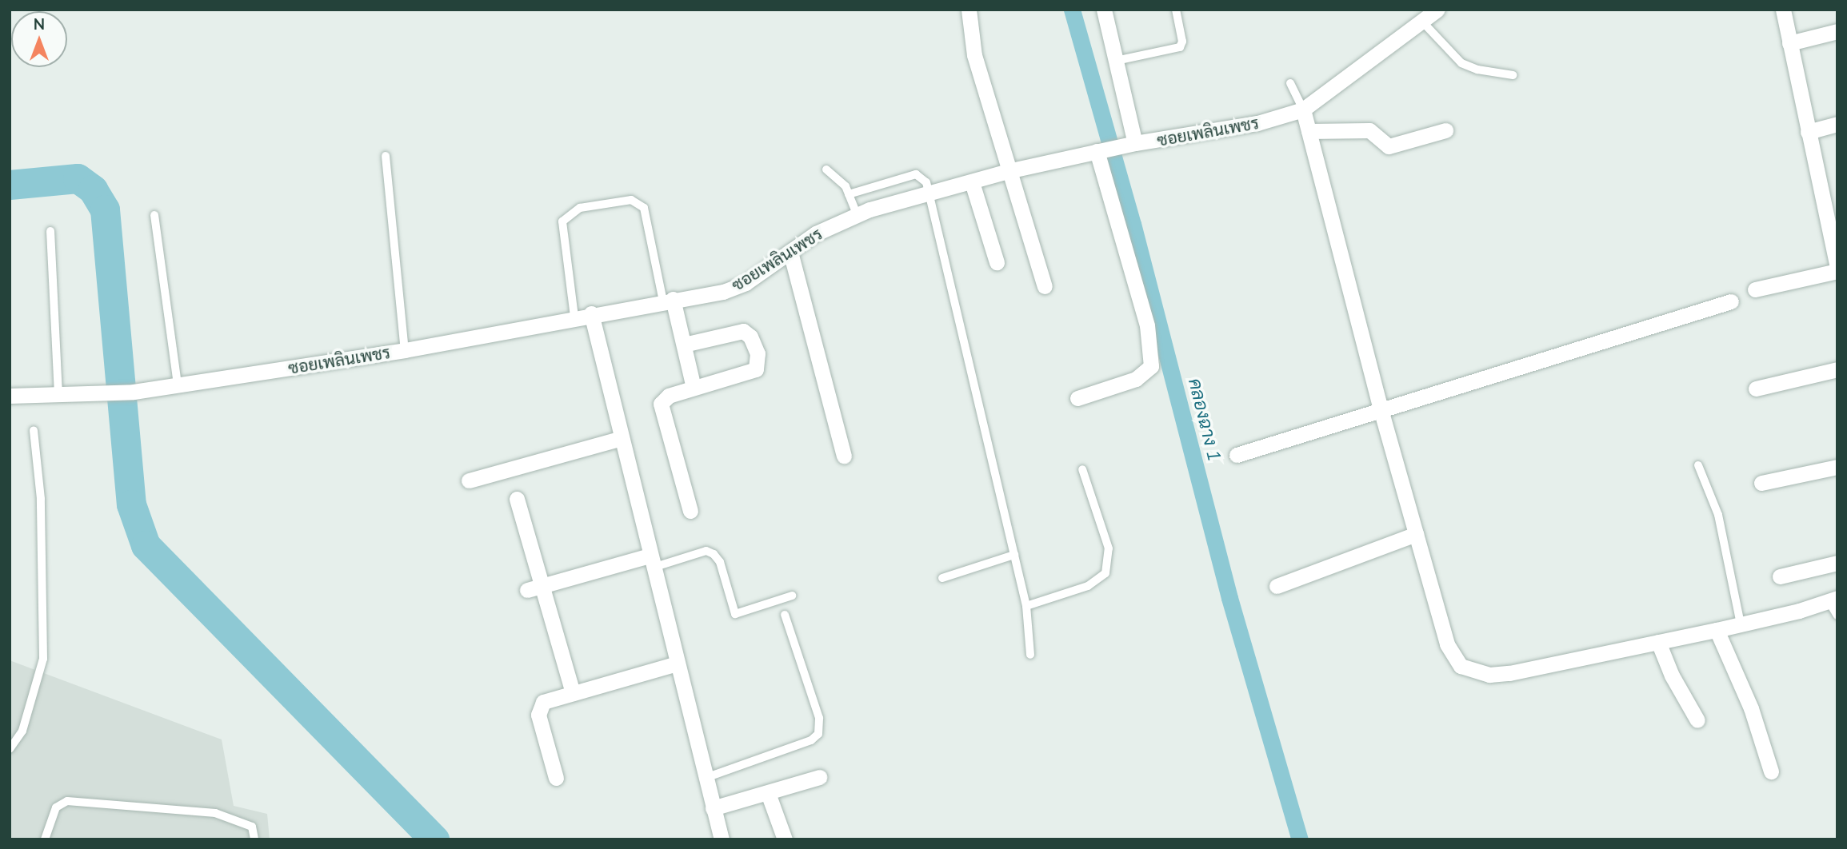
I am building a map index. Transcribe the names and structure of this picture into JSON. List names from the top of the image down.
{
  "streets": {
    "street": ["ซอยเพลินเพชร"]
  },
  "water": ["คลองฉาง 1"],
  "north": "top"
}
